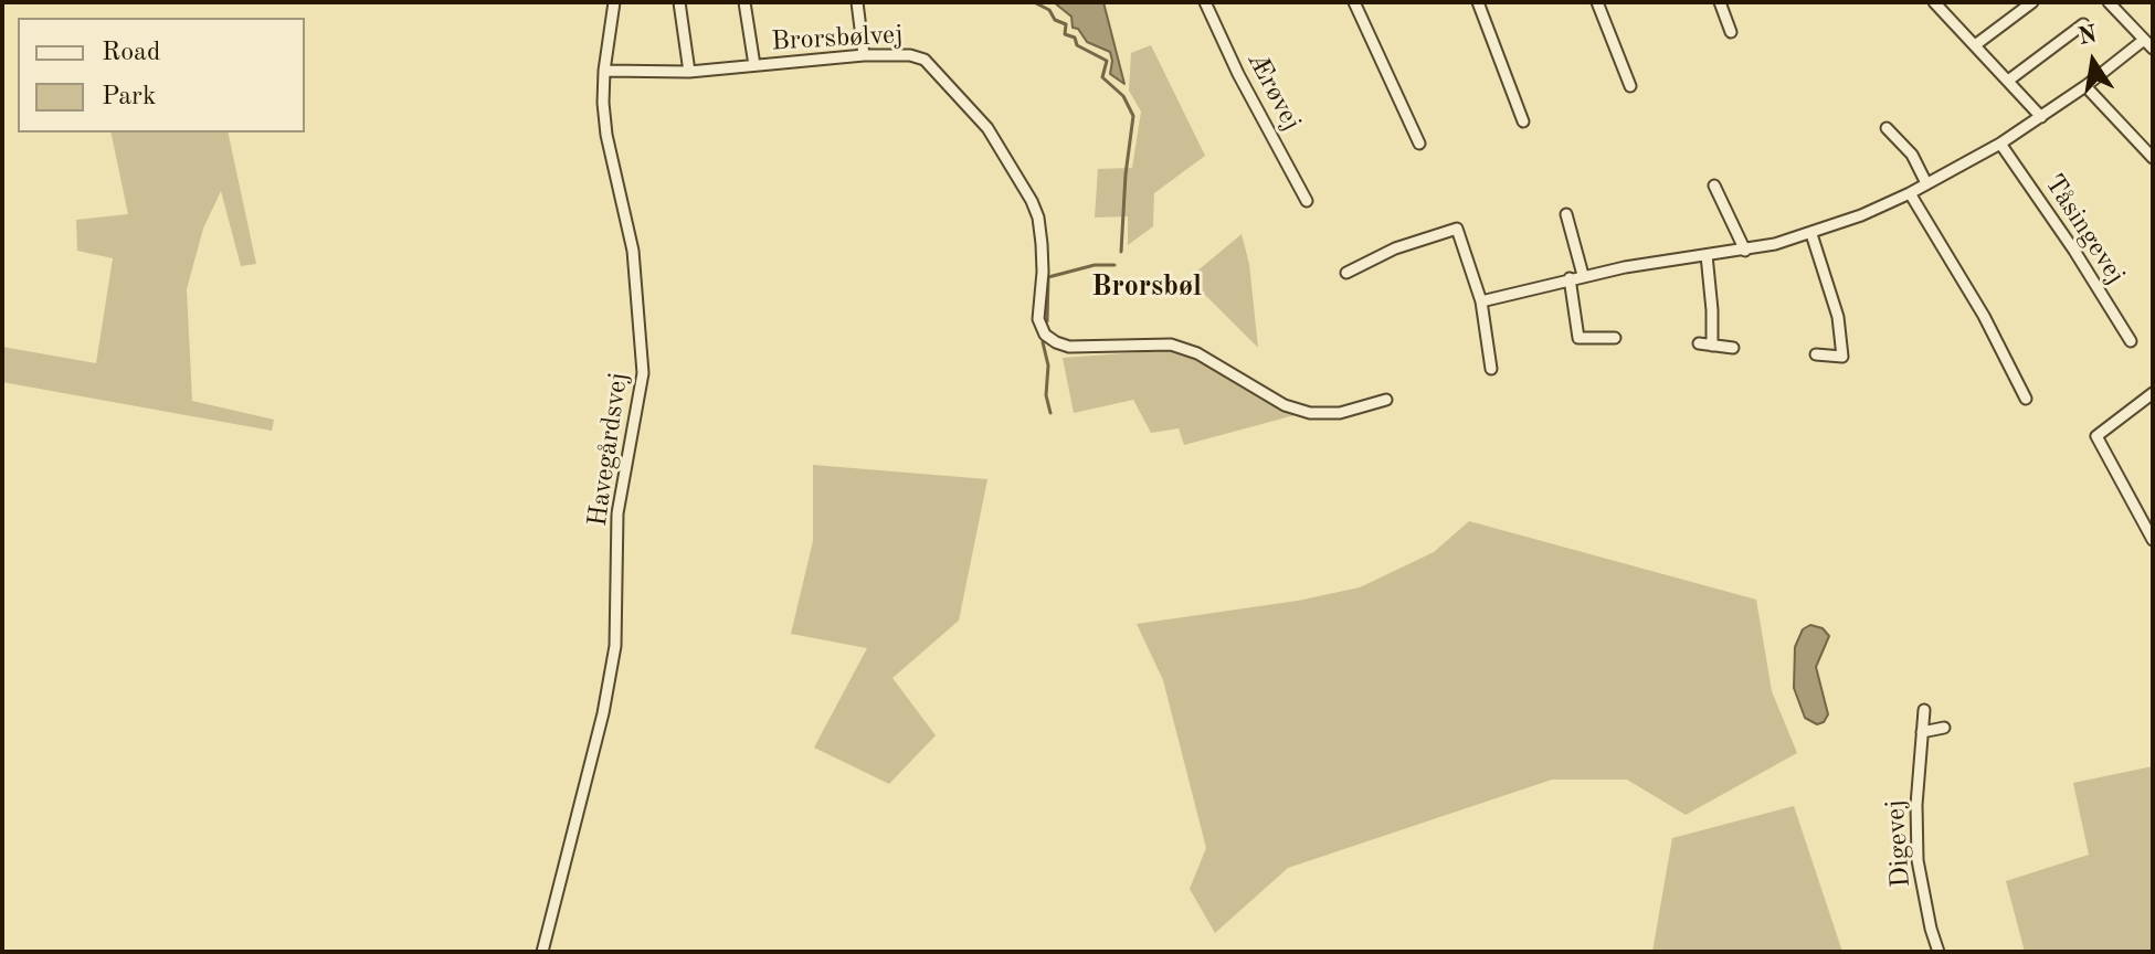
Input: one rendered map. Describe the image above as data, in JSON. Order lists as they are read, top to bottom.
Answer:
{
  "streets": {
    "street": [
      "Brorsbølvej",
      "Ærøvej",
      "Tåsingevej",
      "Havegårdsvej",
      "Digevej"
    ]
  },
  "crossings": [
    ["Brorsbølvej", "Havegårdsvej"]
  ],
  "districts": ["Brorsbøl"],
  "legend": ["Road", "Park"],
  "north": "top"
}
